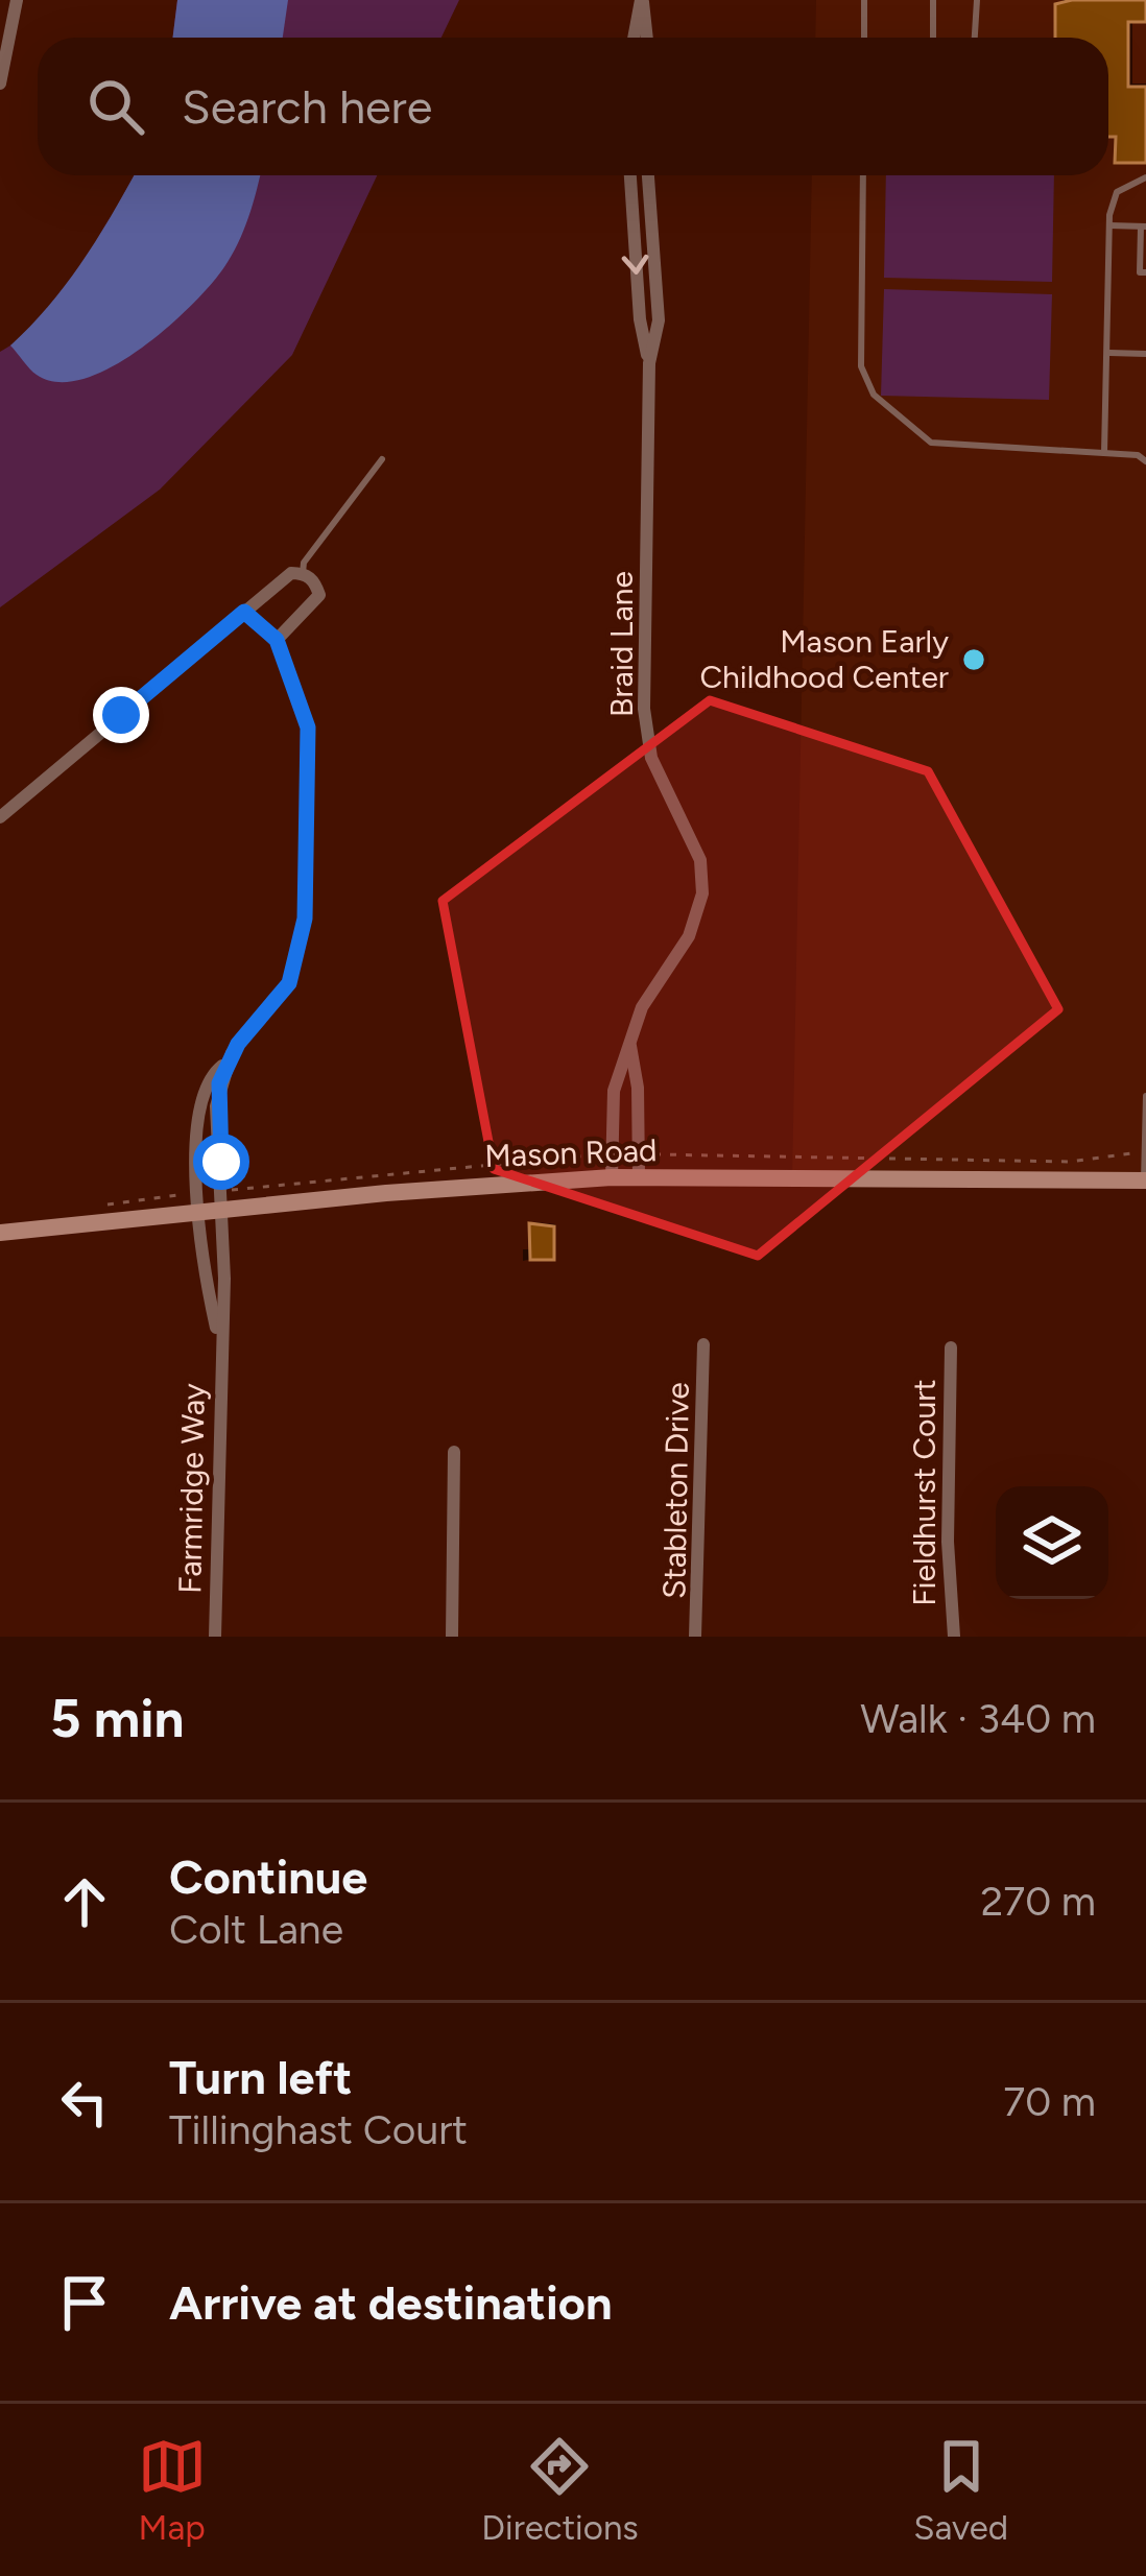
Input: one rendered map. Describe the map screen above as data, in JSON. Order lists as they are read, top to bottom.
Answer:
{
  "streets": {
    "main road": ["Mason Road"],
    "street": [
      "Braid Lane",
      "Farmridge Way",
      "Stableton Drive",
      "Fieldhurst Court"
    ]
  },
  "crossings": [
    ["Braid Lane", "Mason Road"],
    ["Mason Road", "Farmridge Way"]
  ],
  "places": ["Mason Early Childhood Center"],
  "page": {
    "search": "Search here",
    "heading": ["5 min", "Walk · 340 m"],
    "list": [
      ["Continue", "Colt Lane", "270 m"],
      ["Turn left", "Tillinghast Court", "70 m"],
      "Arrive at destination"
    ],
    "nav": ["Map", "Directions", "Saved"]
  }
}
